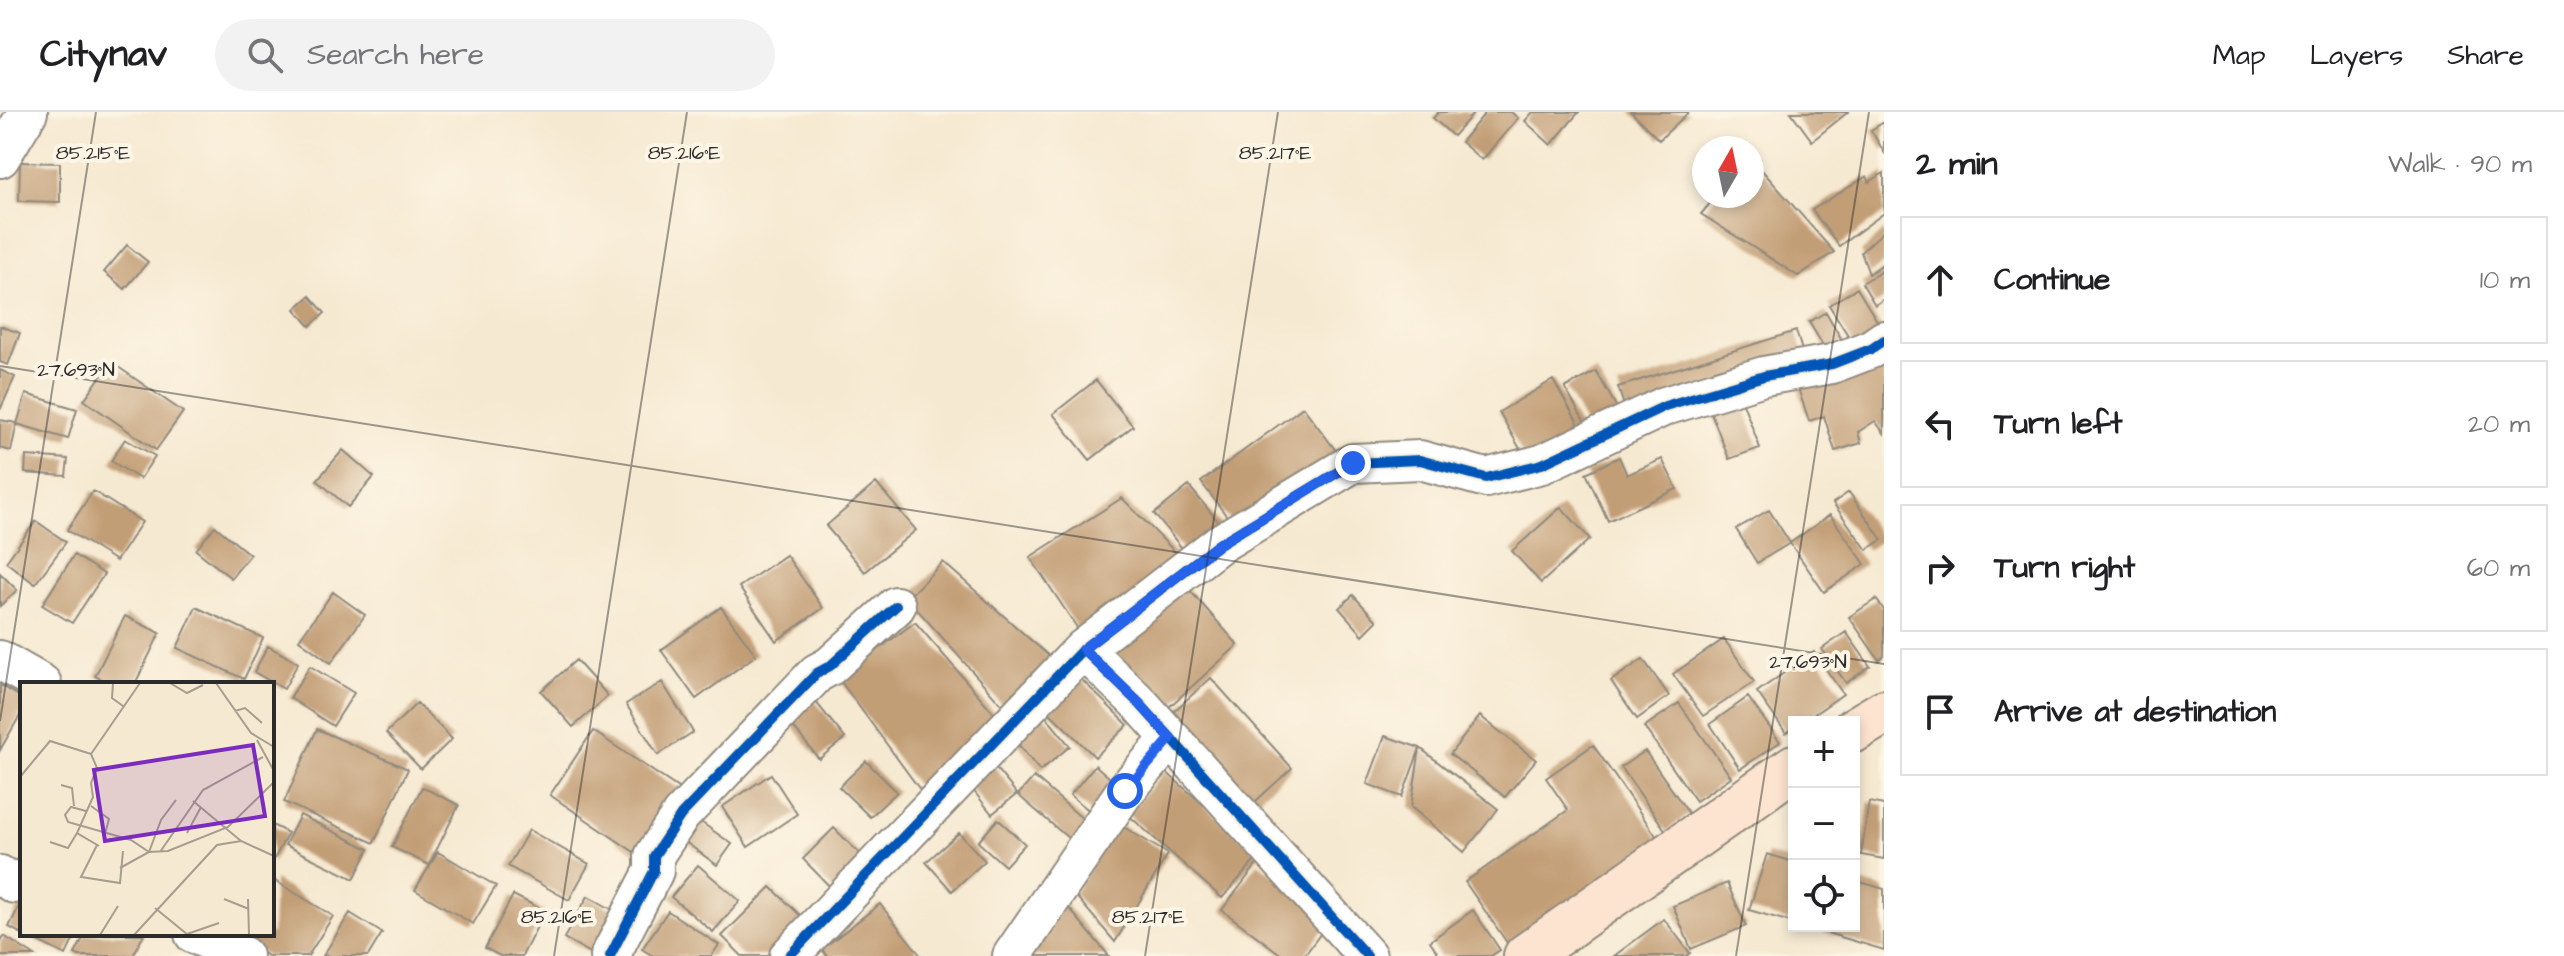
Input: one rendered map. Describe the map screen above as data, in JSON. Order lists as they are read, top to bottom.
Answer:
{
  "north": "top",
  "page": {
    "header": "Citynav",
    "search": "Search here",
    "nav": ["Map", "Layers", "Share"],
    "heading": ["2 min", "Walk · 90 m"],
    "list": [
      ["Continue", "10 m"],
      ["Turn left", "20 m"],
      ["Turn right", "60 m"],
      "Arrive at destination"
    ],
    "map_buttons": ["+", "−"]
  },
  "coordinates": [
    "85.215°E",
    "85.216°E",
    "85.217°E",
    "27.693°N"
  ]
}
